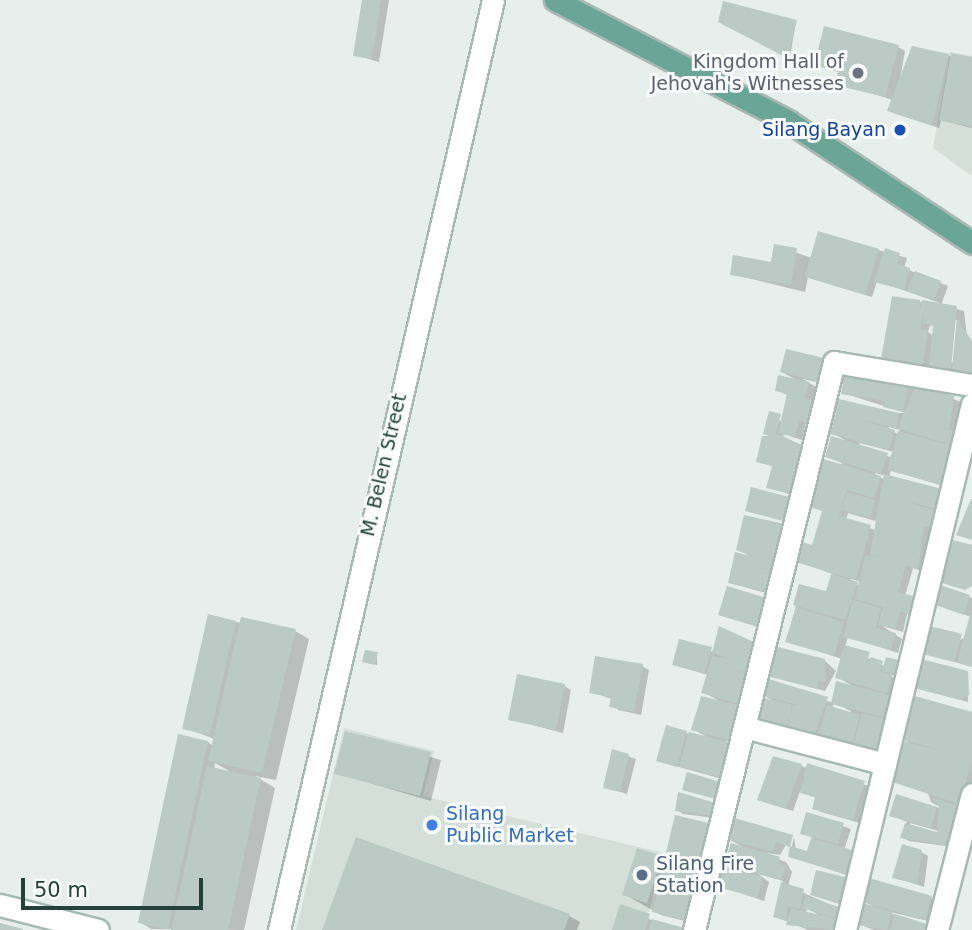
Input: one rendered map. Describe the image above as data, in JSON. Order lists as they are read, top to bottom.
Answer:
{
  "streets": {
    "street": ["M. Belen Street"]
  },
  "places": [
    "Kingdom Hall of Jehovah's Witnesses",
    "Silang Bayan",
    "Silang Public Market",
    "Silang Fire Station"
  ],
  "scale_bar": "50 m"
}
